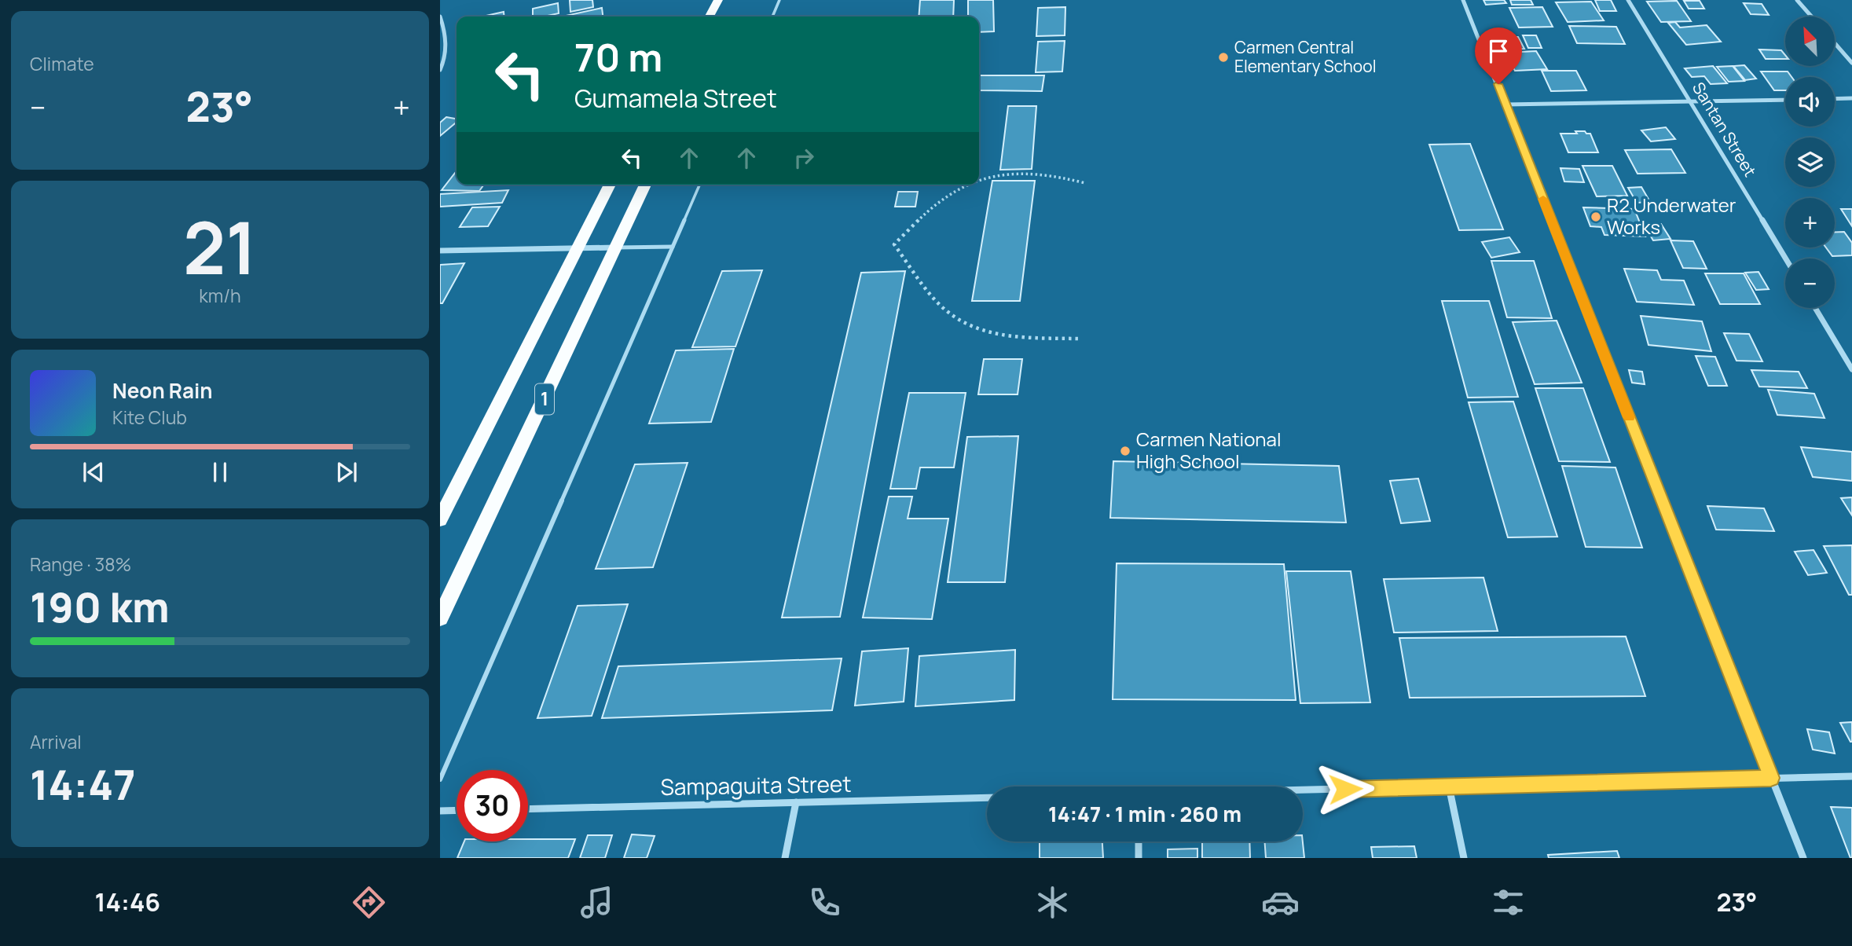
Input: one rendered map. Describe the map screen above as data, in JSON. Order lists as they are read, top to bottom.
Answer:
{
  "streets": {
    "highway": ["1"],
    "street": ["Santan Street", "Sampaguita Street"]
  },
  "places": ["Carmen Central Elementary School", "R2 Underwater Works", "Carmen National High School"],
  "north": "top left",
  "page": {
    "tile": [
      "Climate",
      ["21", "km/h"],
      ["Range · 38%", "190 km"],
      ["Arrival", "14:47"]
    ],
    "map_buttons": ["+", "−"],
    "turn": ["70 m", "Gumamela Street"],
    "heat": ["−", "23°", "+"],
    "song": ["Neon Rain", "Kite Club"],
    "limit": "30",
    "trip": "14:47 · 1 min · 260 m",
    "tabs": ["14:46", "23°"]
  }
}
